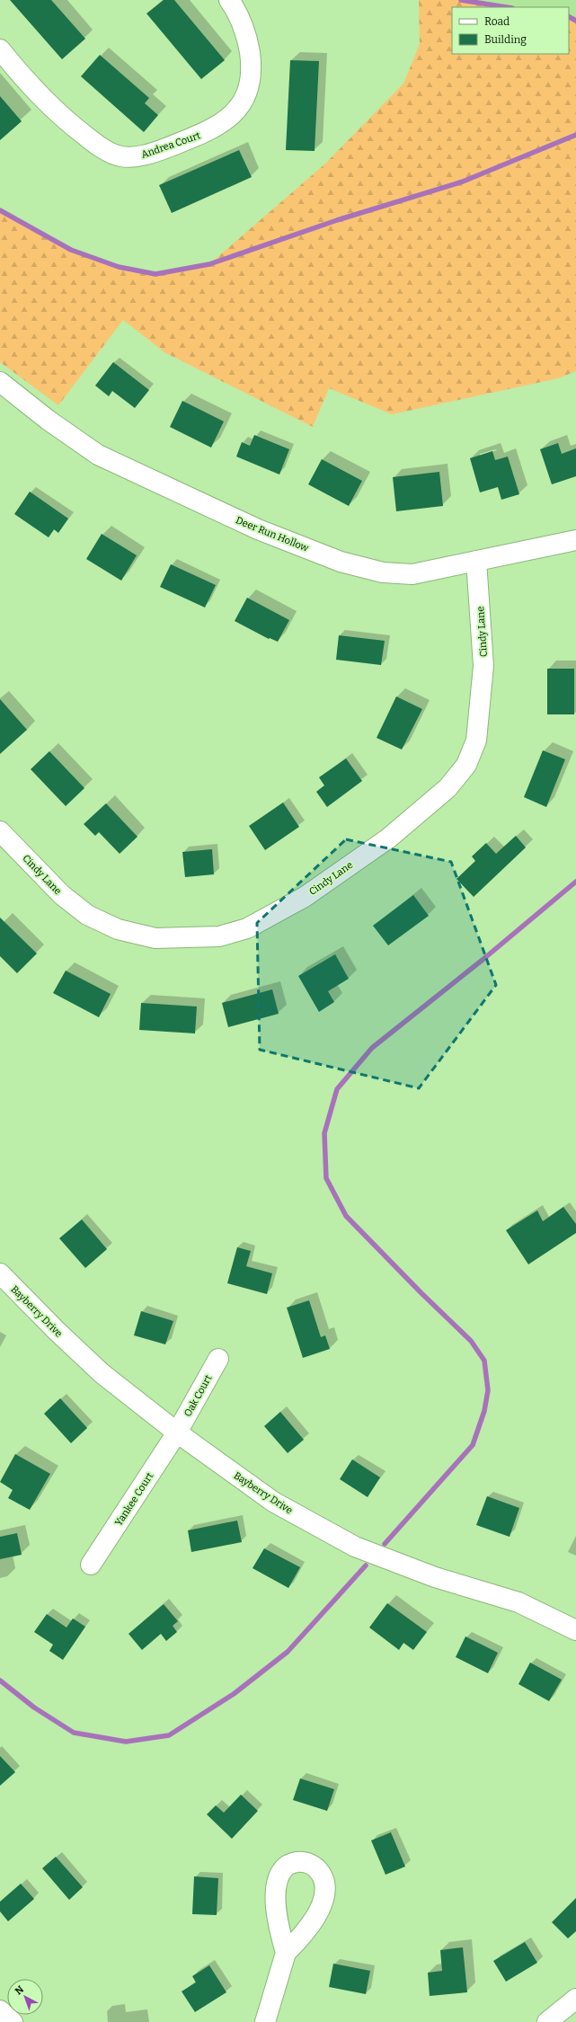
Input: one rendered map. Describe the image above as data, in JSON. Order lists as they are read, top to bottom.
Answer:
{
  "streets": {
    "street": [
      "Andrea Court",
      "Deer Run Hollow",
      "Cindy Lane",
      "Bayberry Drive",
      "Oak Court",
      "Yankee Court"
    ]
  },
  "crossings": [
    ["Deer Run Hollow", "Cindy Lane"],
    ["Bayberry Drive", "Oak Court"],
    ["Bayberry Drive", "Yankee Court"],
    ["Oak Court", "Yankee Court"]
  ],
  "legend": ["Road", "Building"],
  "north": "top left"
}
